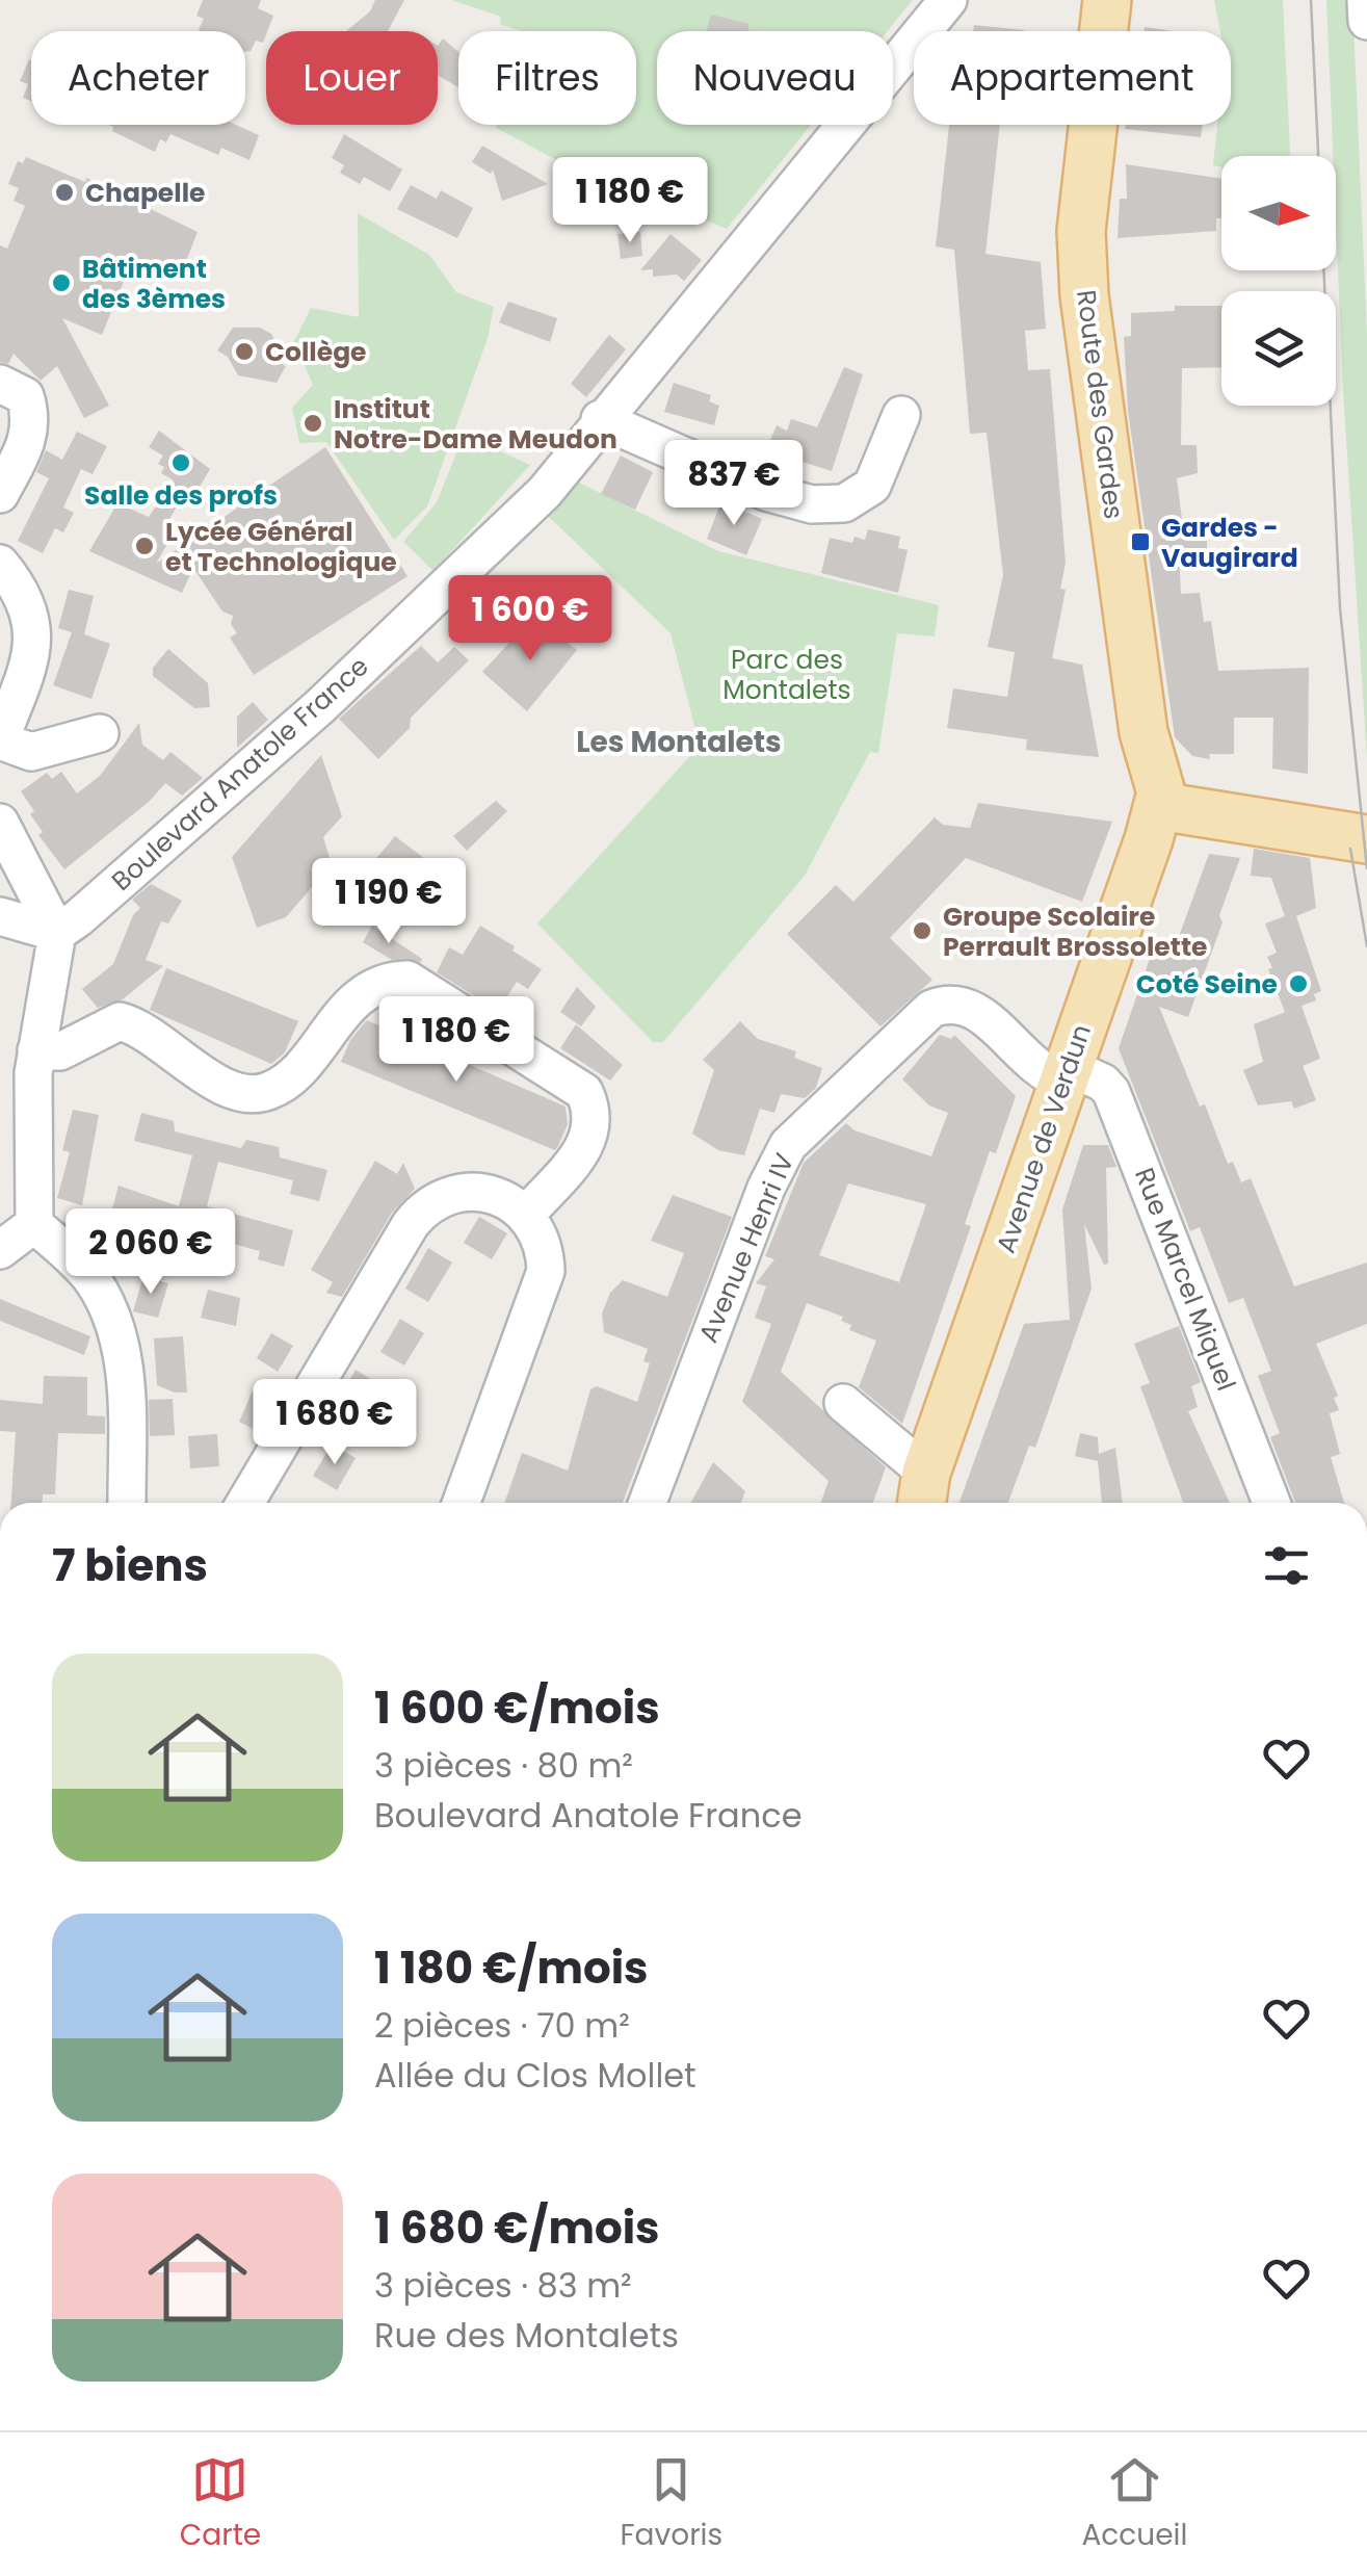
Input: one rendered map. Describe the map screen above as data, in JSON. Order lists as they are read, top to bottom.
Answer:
{
  "streets": {
    "main road": ["Route des Gardes", "Avenue de Verdun"],
    "street": ["Boulevard Anatole France", "Avenue Henri IV", "Rue Marcel Miquel"]
  },
  "crossings": [
    ["Route des Gardes", "Avenue de Verdun"],
    ["Avenue de Verdun", "Avenue Henri IV"],
    ["Avenue de Verdun", "Rue Marcel Miquel"],
    ["Avenue Henri IV", "Rue Marcel Miquel"]
  ],
  "districts": ["Les Montalets"],
  "parks": ["Parc des Montalets"],
  "places": {
    "other": [
      "Chapelle",
      "Bâtiment des 3èmes",
      "Collège",
      "Institut Notre-Dame Meudon",
      "Salle des profs",
      "Lycée Général et Technologique",
      "Groupe Scolaire Perrault Brossolette",
      "Coté Seine"
    ],
    "transit": ["Gardes - Vaugirard"]
  },
  "north": "right",
  "page": {
    "chip": [
      "Acheter",
      "Louer",
      "Filtres",
      "Nouveau",
      "Appartement"
    ],
    "price": [
      "1 180 €",
      "837 €",
      "1 600 €",
      "1 190 €",
      "1 180 €",
      "2 060 €",
      "1 680 €"
    ],
    "heading": "7 biens",
    "list": [
      {
        "name": "1 600 €/mois",
        "note": "3 pièces · 80 m² · Boulevard Anatole France"
      },
      {
        "name": "1 180 €/mois",
        "note": "2 pièces · 70 m² · Allée du Clos Mollet"
      },
      {
        "name": "1 680 €/mois",
        "note": "3 pièces · 83 m² · Rue des Montalets"
      }
    ],
    "tabs": ["Carte", "Favoris", "Accueil"]
  }
}
